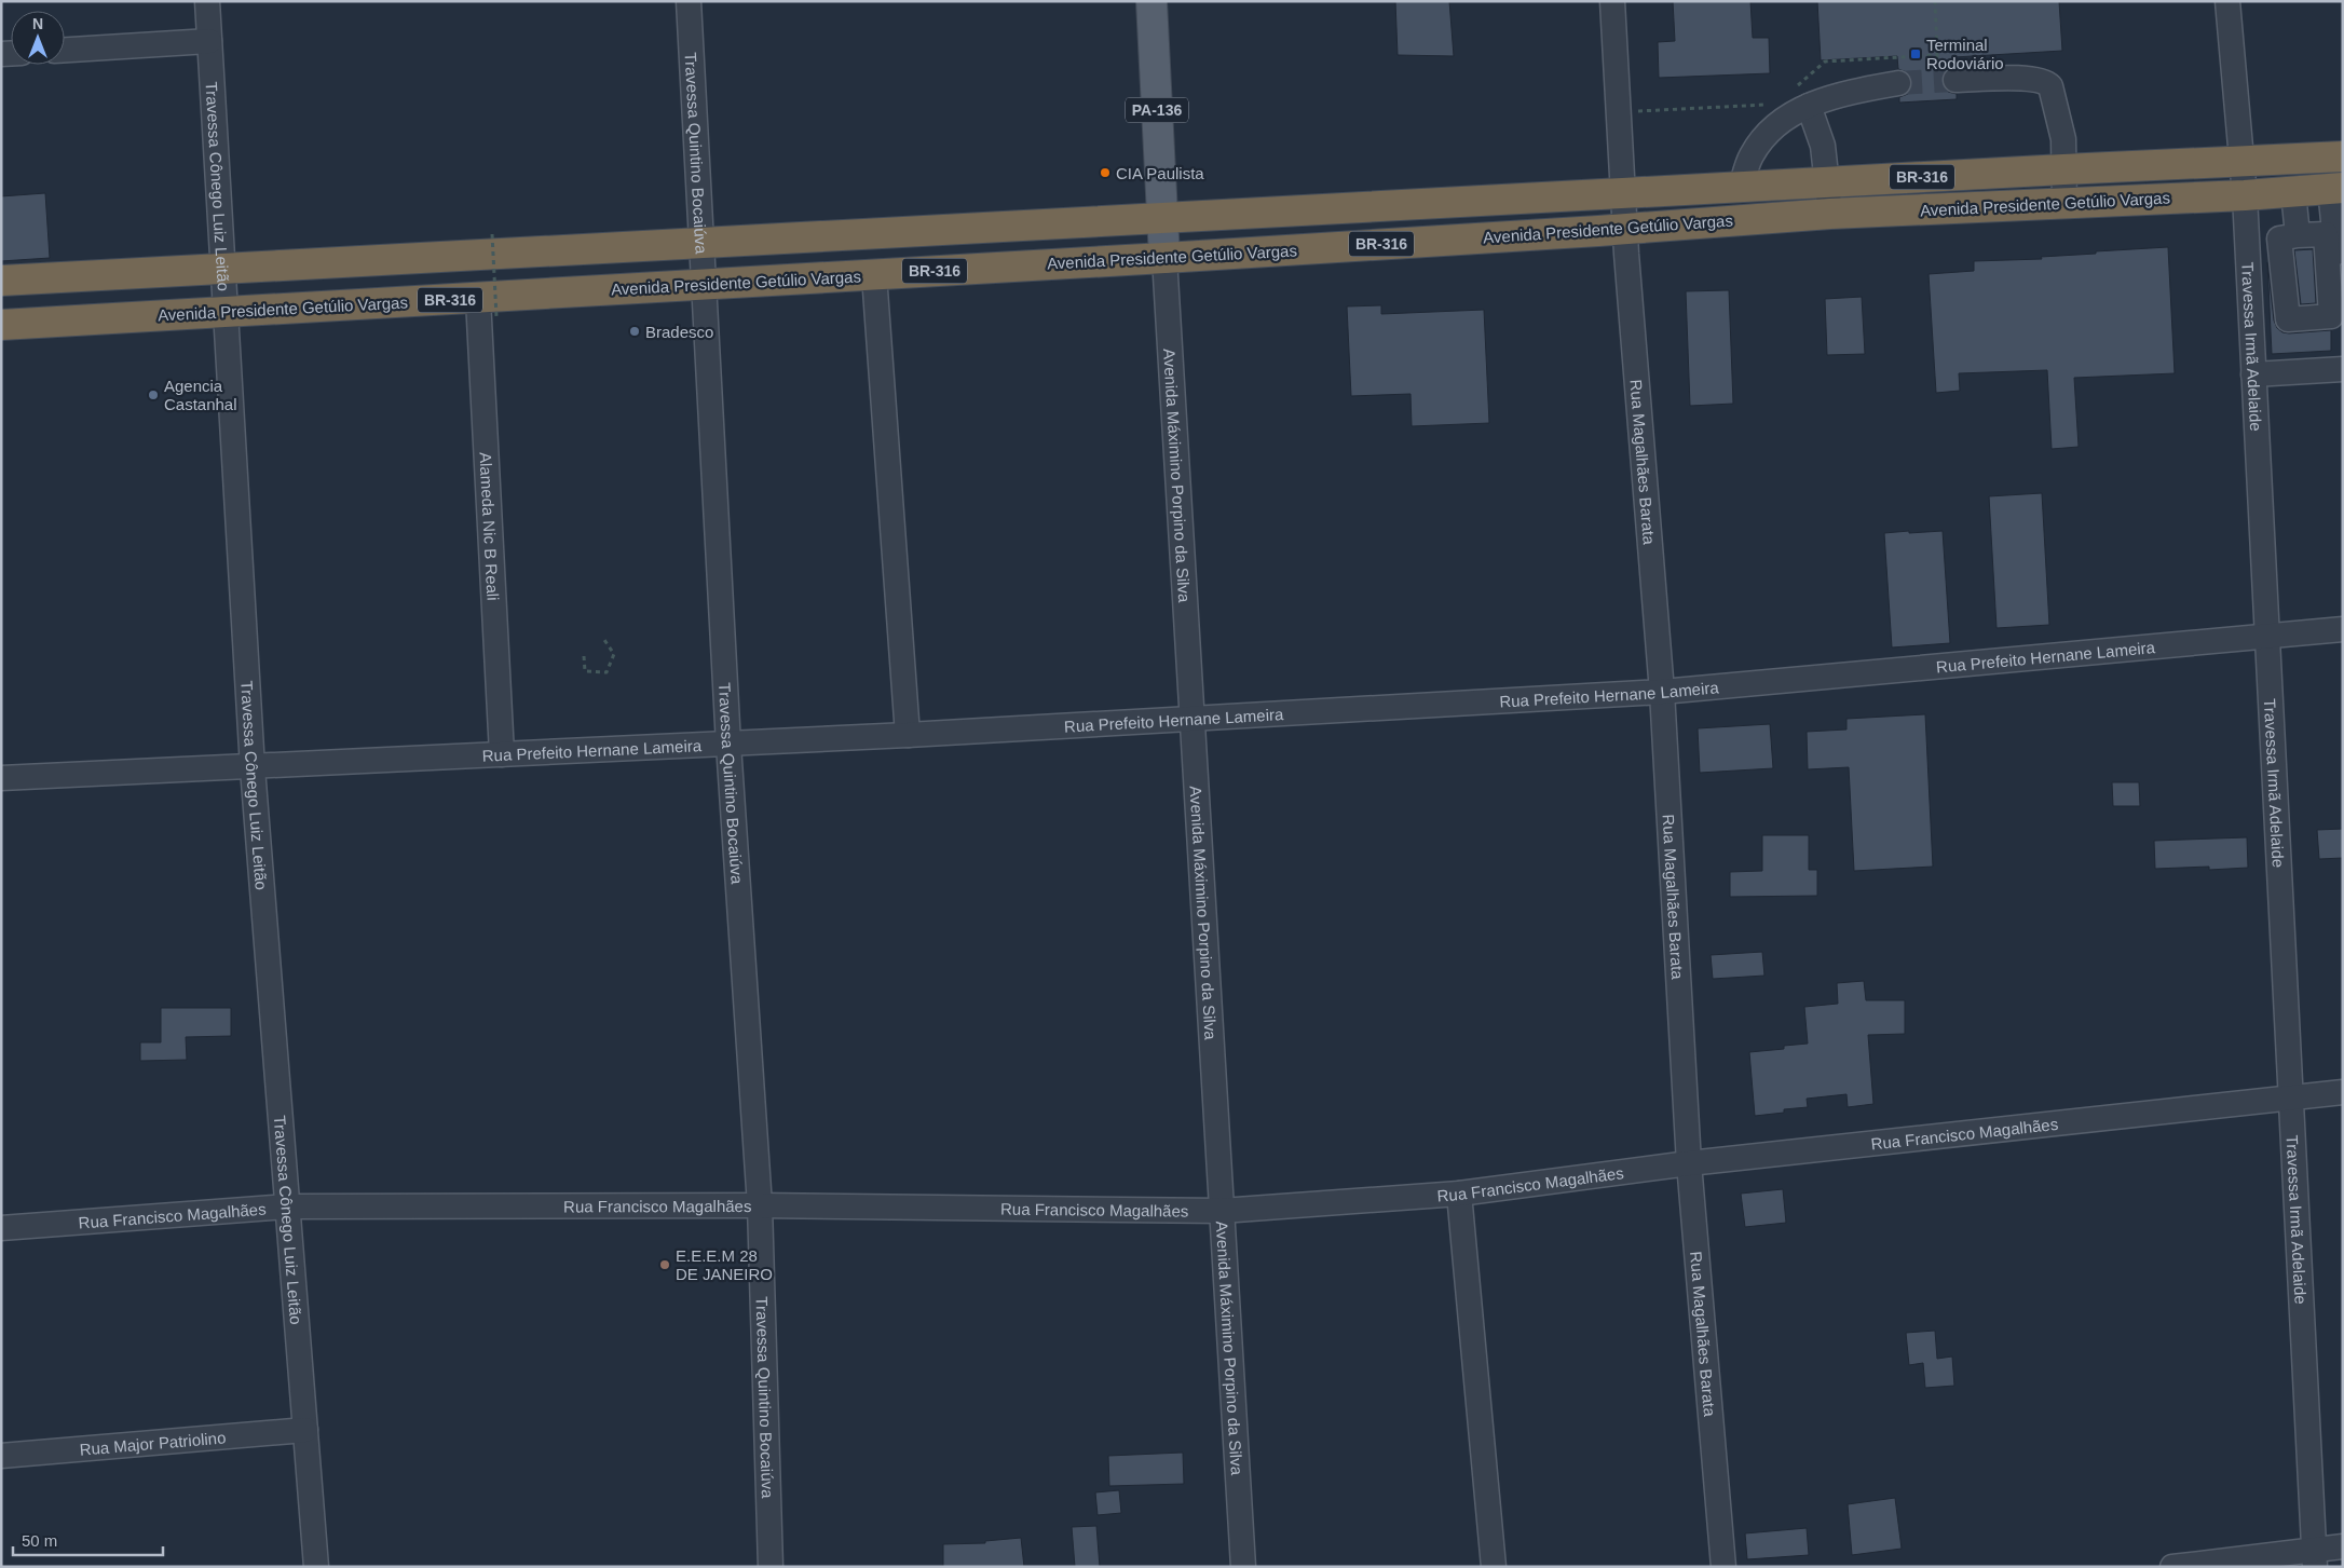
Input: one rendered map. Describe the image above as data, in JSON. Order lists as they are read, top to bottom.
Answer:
{
  "streets": {
    "highway": ["BR-316", "Avenida Presidente Getúlio Vargas"],
    "main road": ["PA-136"],
    "street": [
      "Travessa Quintino Bocaiúva",
      "Travessa Cônego Luiz Leitão",
      "Travessa Irmã Adelaide",
      "Rua Magalhães Barata",
      "Avenida Máximino Porpino da Silva",
      "Alameda Nic B Reali",
      "Rua Prefeito Hernane Lameira",
      "Rua Francisco Magalhães",
      "Rua Major Patriolino"
    ]
  },
  "crossings": [
    ["PA-136", "Avenida Presidente Getúlio Vargas"],
    ["PA-136", "Avenida Máximino Porpino da Silva"],
    ["Travessa Quintino Bocaiúva", "Avenida Presidente Getúlio Vargas"],
    ["Travessa Quintino Bocaiúva", "Rua Prefeito Hernane Lameira"],
    ["Travessa Quintino Bocaiúva", "Rua Francisco Magalhães"],
    ["Travessa Cônego Luiz Leitão", "Avenida Presidente Getúlio Vargas"],
    ["Travessa Cônego Luiz Leitão", "Rua Prefeito Hernane Lameira"],
    ["Travessa Cônego Luiz Leitão", "Rua Francisco Magalhães"],
    ["Travessa Cônego Luiz Leitão", "Rua Major Patriolino"],
    ["Avenida Presidente Getúlio Vargas", "Travessa Irmã Adelaide"],
    ["Avenida Presidente Getúlio Vargas", "Rua Magalhães Barata"],
    ["Avenida Presidente Getúlio Vargas", "Avenida Máximino Porpino da Silva"],
    ["Avenida Presidente Getúlio Vargas", "Alameda Nic B Reali"],
    ["Travessa Irmã Adelaide", "Rua Prefeito Hernane Lameira"],
    ["Travessa Irmã Adelaide", "Rua Francisco Magalhães"],
    ["Rua Magalhães Barata", "Rua Prefeito Hernane Lameira"],
    ["Rua Magalhães Barata", "Rua Francisco Magalhães"],
    ["Avenida Máximino Porpino da Silva", "Rua Prefeito Hernane Lameira"],
    ["Avenida Máximino Porpino da Silva", "Rua Francisco Magalhães"],
    ["Alameda Nic B Reali", "Rua Prefeito Hernane Lameira"]
  ],
  "places": {
    "transit": ["Terminal Rodoviário"],
    "other": [
      "CIA Paulista",
      "Bradesco",
      "Agencia Castanhal",
      "E.E.E.M 28 DE JANEIRO"
    ]
  },
  "scale_bar": "50 m",
  "north": "top"
}
